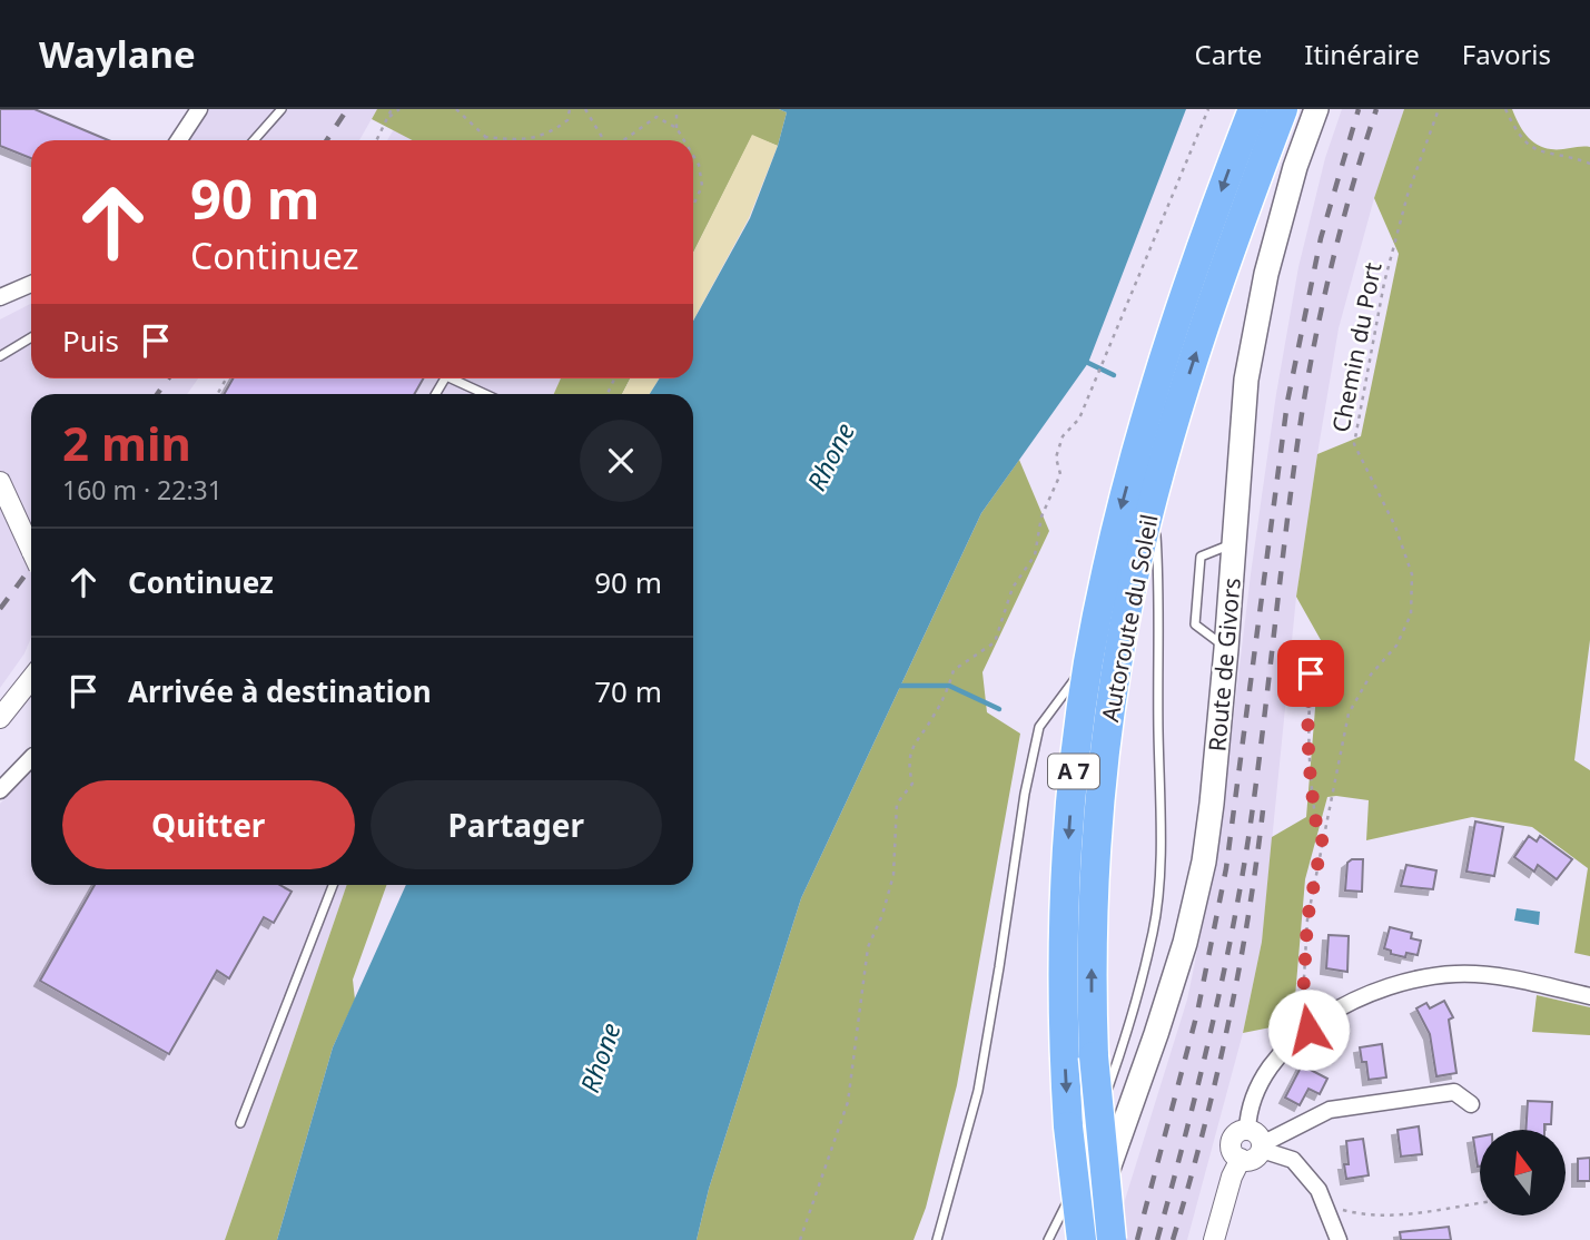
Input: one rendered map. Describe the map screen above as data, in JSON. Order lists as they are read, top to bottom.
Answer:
{
  "streets": {
    "highway": ["Autoroute du Soleil", "A 7"],
    "main road": ["Route de Givors"],
    "path": ["Chemin du Port"]
  },
  "crossings": [
    ["Autoroute du Soleil", "Route de Givors"]
  ],
  "water": ["Rhone"],
  "north": "top",
  "page": {
    "header": "Waylane",
    "nav": ["Carte", "Itinéraire", "Favoris"],
    "turn": ["90 m", "Continuez"],
    "then": "Puis",
    "heading": ["2 min", "160 m · 22:31"],
    "list": [
      {
        "name": "Continuez",
        "value": "90 m"
      },
      {
        "name": "Arrivée à destination",
        "value": "70 m"
      }
    ],
    "buttons": ["Quitter", "Partager"]
  }
}
